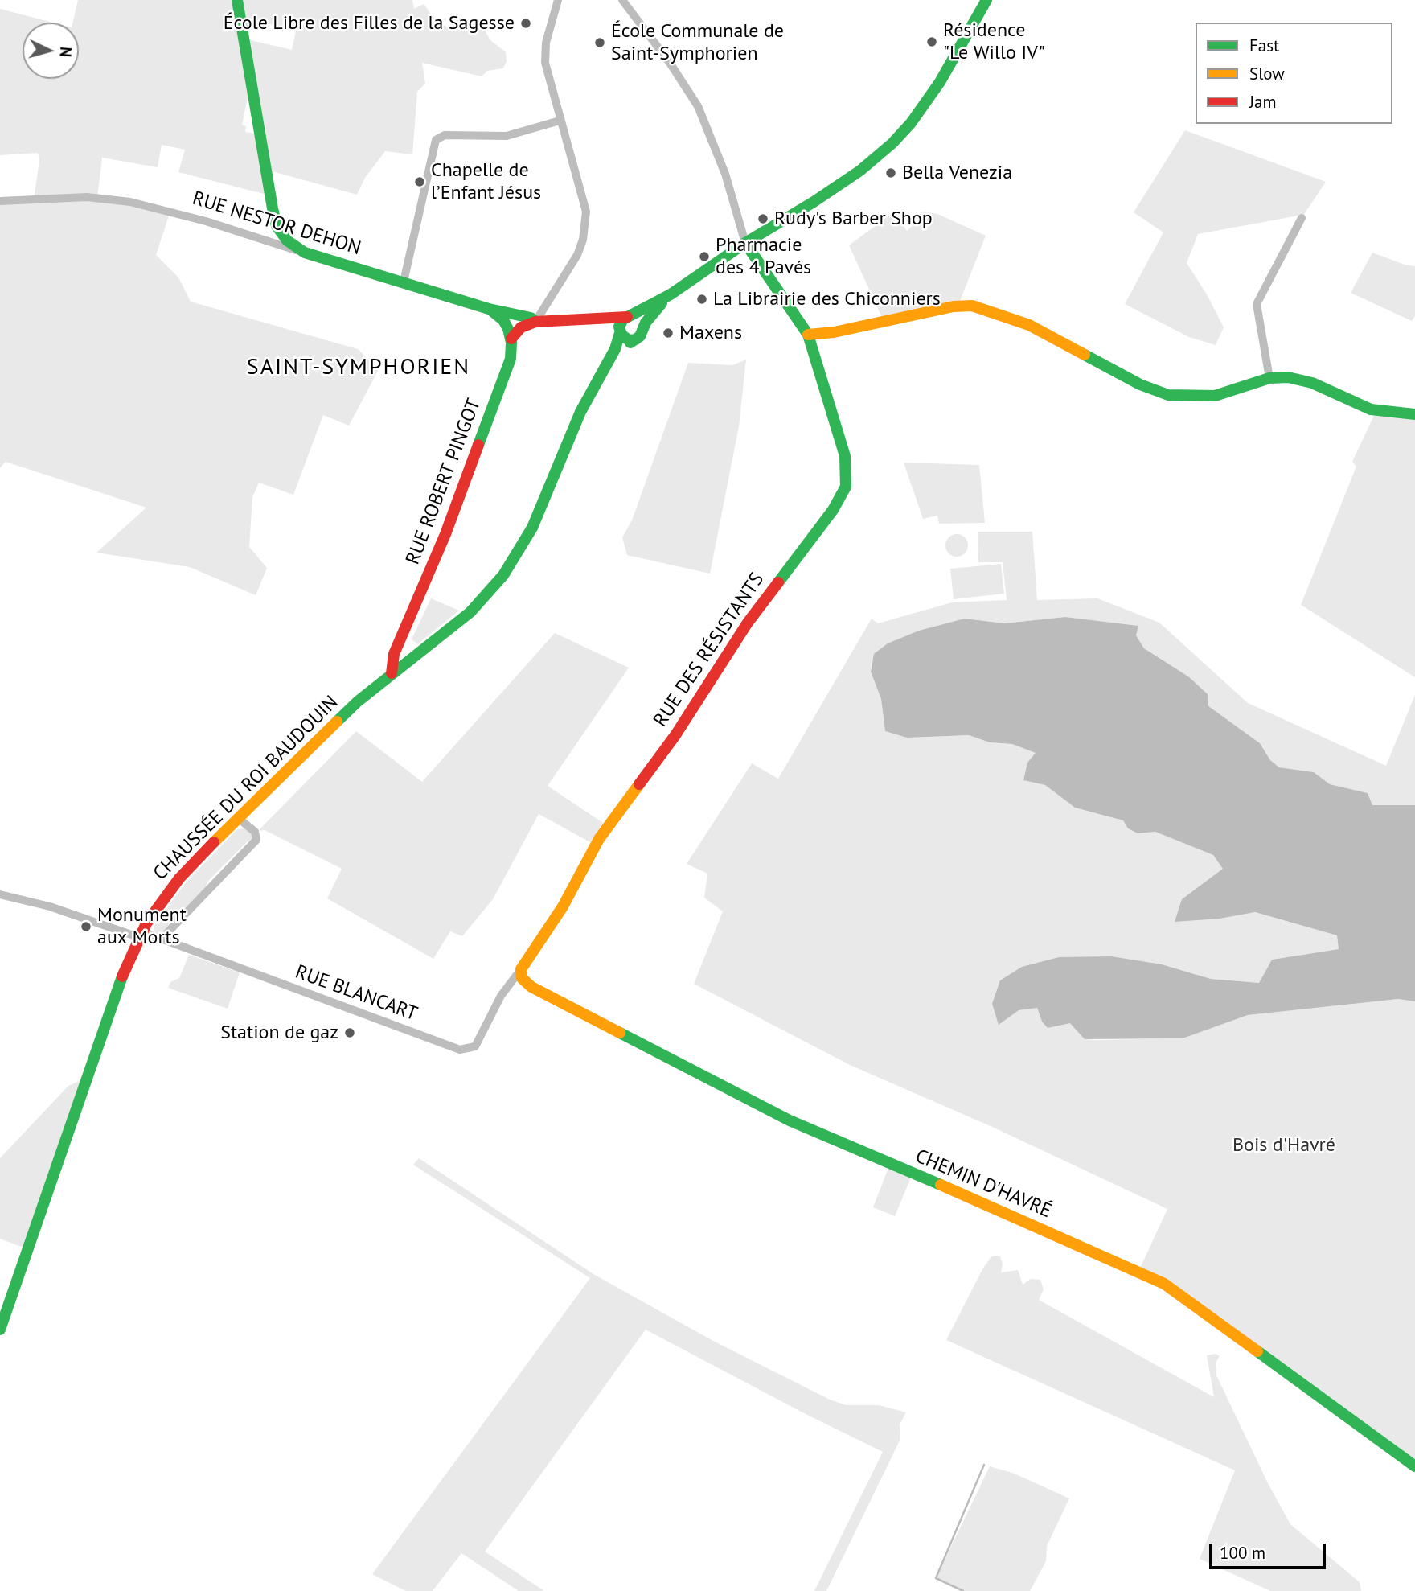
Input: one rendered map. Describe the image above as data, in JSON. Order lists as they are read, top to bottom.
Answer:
{
  "streets": {
    "street": [
      "RUE NESTOR DEHON",
      "RUE ROBERT PINGOT",
      "RUE DES RÉSISTANTS",
      "CHAUSSÉE DU ROI BAUDOUIN",
      "RUE BLANCART",
      "CHEMIN D'HAVRÉ"
    ]
  },
  "crossings": [
    ["RUE NESTOR DEHON", "CHAUSSÉE DU ROI BAUDOUIN"],
    ["RUE ROBERT PINGOT", "CHAUSSÉE DU ROI BAUDOUIN"],
    ["RUE DES RÉSISTANTS", "RUE BLANCART"],
    ["RUE DES RÉSISTANTS", "CHEMIN D'HAVRÉ"],
    ["CHAUSSÉE DU ROI BAUDOUIN", "RUE BLANCART"],
    ["RUE BLANCART", "CHEMIN D'HAVRÉ"]
  ],
  "districts": ["SAINT-SYMPHORIEN"],
  "parks": ["Bois d'Havré"],
  "places": [
    "École Libre des Filles de la Sagesse",
    "Résidence \"Le Willo IV\"",
    "École Communale de Saint-Symphorien",
    "Bella Venezia",
    "Chapelle de l’Enfant Jésus",
    "Rudy's Barber Shop",
    "Pharmacie des 4 Pavés",
    "La Librairie des Chiconniers",
    "Maxens",
    "Monument aux Morts",
    "Station de gaz"
  ],
  "legend": ["Fast", "Slow", "Jam"],
  "scale_bar": "100 m",
  "north": "right"
}
